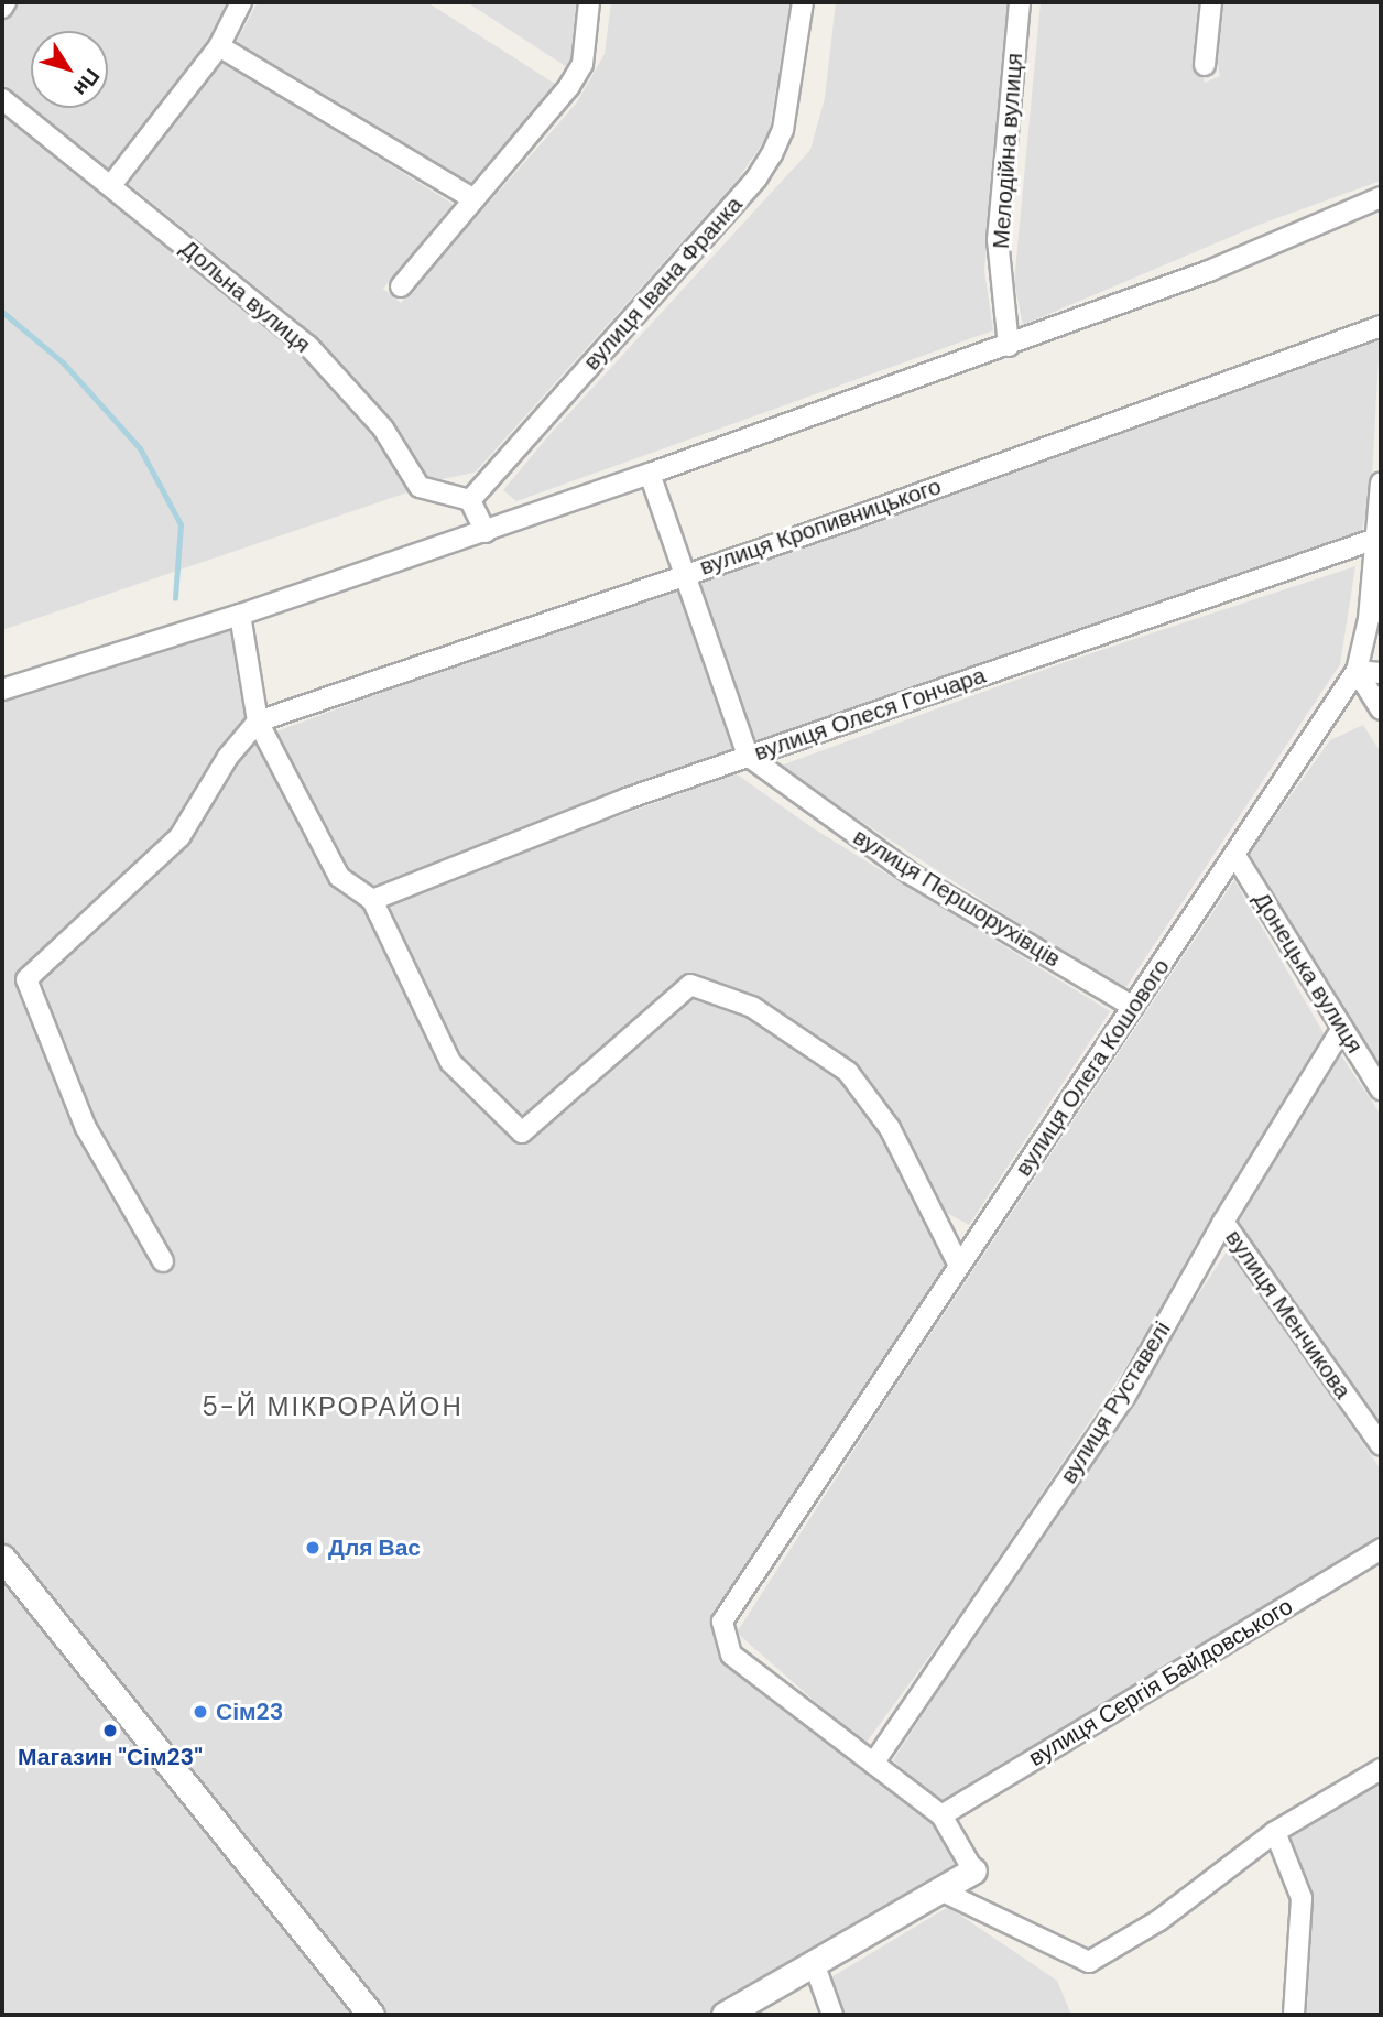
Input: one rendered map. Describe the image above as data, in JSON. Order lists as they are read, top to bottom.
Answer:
{
  "streets": {
    "street": [
      "Мелодійна вулиця",
      "вулиця Івана Франка",
      "Дольна вулиця",
      "вулиця Кропивницького",
      "вулиця Олеся Гончара",
      "вулиця Першорухівців",
      "Донецька вулиця",
      "вулиця Олега Кошового",
      "вулиця Менчикова",
      "вулиця Руставелі",
      "вулиця Сергія Байдовського"
    ]
  },
  "crossings": [
    ["вулиця Івана Франка", "Дольна вулиця"],
    ["вулиця Олеся Гончара", "вулиця Першорухівців"],
    ["вулиця Олеся Гончара", "вулиця Олега Кошового"],
    ["вулиця Першорухівців", "вулиця Олега Кошового"],
    ["Донецька вулиця", "вулиця Олега Кошового"],
    ["Донецька вулиця", "вулиця Руставелі"],
    ["вулиця Олега Кошового", "вулиця Руставелі"],
    ["вулиця Менчикова", "вулиця Руставелі"]
  ],
  "districts": ["5-Й МІКРОРАЙОН"],
  "places": ["Для Вас", "Сім23", "Магазин \"Сім23\""],
  "north": "bottom right"
}
